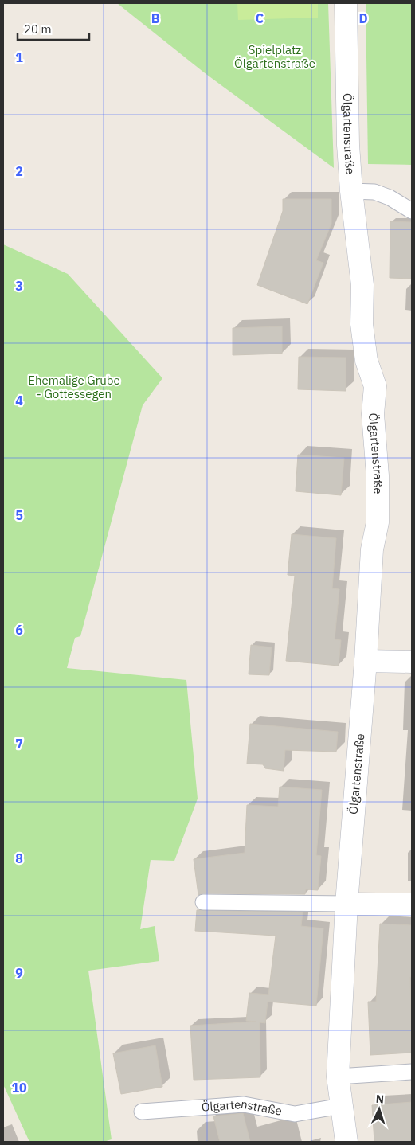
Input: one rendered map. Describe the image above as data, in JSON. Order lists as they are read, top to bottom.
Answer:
{
  "streets": {
    "street": ["Ölgartenstraße"]
  },
  "parks": ["Spielplatz Ölgartenstraße", "Ehemalige Grube - Gottessegen"],
  "scale_bar": "20 m",
  "north": "top",
  "grid": {
    "columns": ["B", "C", "D"],
    "rows": [
      "1",
      "2",
      "3",
      "4",
      "5",
      "6",
      "7",
      "8",
      "9",
      "10"
    ]
  }
}
